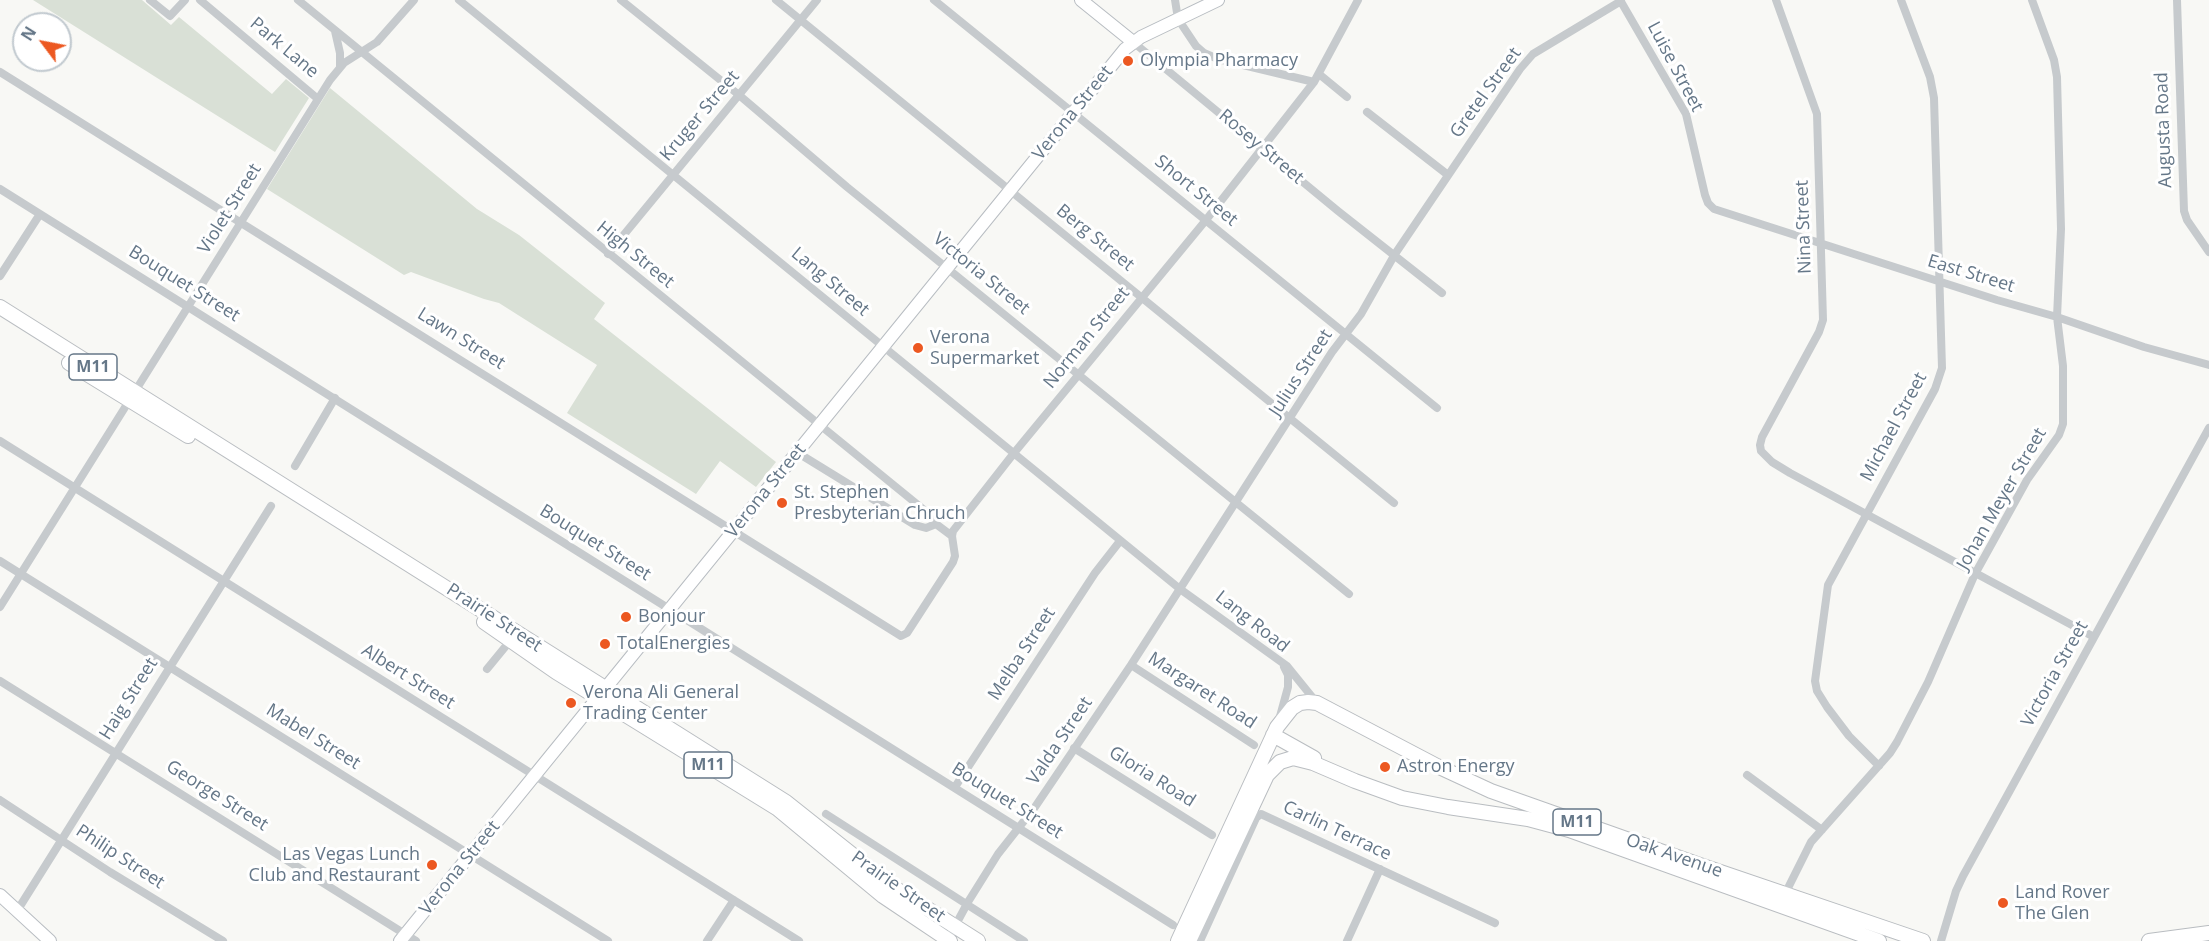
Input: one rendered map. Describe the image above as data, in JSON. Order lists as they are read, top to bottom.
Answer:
{
  "streets": {
    "main road": [
      "Verona Street",
      "Rosey Street",
      "M11",
      "Prairie Street",
      "Oak Avenue"
    ],
    "street": [
      "Park Lane",
      "Luise Street",
      "Gretel Street",
      "Kruger Street",
      "Augusta Road",
      "Short Street",
      "Violet Street",
      "Nina Street",
      "Berg Street",
      "High Street",
      "Victoria Street",
      "East Street",
      "Lang Street",
      "Bouquet Street",
      "Norman Street",
      "Lawn Street",
      "Julius Street",
      "Michael Street",
      "Johan Meyer Street",
      "Lang Road",
      "Melba Street",
      "Albert Street",
      "Margaret Road",
      "Haig Street",
      "Mabel Street",
      "Valda Street",
      "Gloria Road",
      "George Street",
      "Carlin Terrace",
      "Philip Street"
    ]
  },
  "crossings": [
    ["Park Lane", "Violet Street"],
    ["Luise Street", "Gretel Street"],
    ["Luise Street", "East Street"],
    ["Gretel Street", "Julius Street"],
    ["Verona Street", "Rosey Street"],
    ["Verona Street", "Short Street"],
    ["Verona Street", "Berg Street"],
    ["Verona Street", "High Street"],
    ["Verona Street", "Victoria Street"],
    ["Verona Street", "Lang Street"],
    ["Verona Street", "Bouquet Street"],
    ["Verona Street", "Lawn Street"],
    ["Verona Street", "Prairie Street"],
    ["Verona Street", "Albert Street"],
    ["Verona Street", "Mabel Street"],
    ["Verona Street", "George Street"],
    ["Kruger Street", "Berg Street"],
    ["Kruger Street", "High Street"],
    ["Kruger Street", "Victoria Street"],
    ["Kruger Street", "Lang Street"],
    ["Rosey Street", "Norman Street"],
    ["Rosey Street", "Julius Street"],
    ["Short Street", "Norman Street"],
    ["Short Street", "Julius Street"],
    ["Violet Street", "High Street"],
    ["Violet Street", "Bouquet Street"],
    ["Violet Street", "Lawn Street"],
    ["Violet Street", "Prairie Street"],
    ["Violet Street", "Albert Street"],
    ["Violet Street", "Mabel Street"],
    ["Nina Street", "East Street"],
    ["Nina Street", "Michael Street"],
    ["Berg Street", "Norman Street"],
    ["Berg Street", "Julius Street"],
    ["High Street", "Norman Street"],
    ["High Street", "Lawn Street"],
    ["Victoria Street", "Norman Street"],
    ["Victoria Street", "Julius Street"],
    ["East Street", "Michael Street"],
    ["East Street", "Johan Meyer Street"],
    ["Lang Street", "Norman Street"],
    ["Lang Street", "Julius Street"],
    ["Lang Street", "Lang Road"],
    ["Lang Street", "Melba Street"],
    ["Lang Street", "Valda Street"],
    ["Bouquet Street", "Melba Street"],
    ["Bouquet Street", "Valda Street"],
    ["Norman Street", "Lawn Street"],
    ["M11", "Lang Road"],
    ["M11", "Oak Avenue"],
    ["Julius Street", "Lang Road"],
    ["Julius Street", "Valda Street"],
    ["Michael Street", "Johan Meyer Street"],
    ["Johan Meyer Street", "Oak Avenue"],
    ["Prairie Street", "Valda Street"],
    ["Lang Road", "Valda Street"],
    ["Lang Road", "Oak Avenue"],
    ["Albert Street", "Haig Street"],
    ["Margaret Road", "Valda Street"],
    ["Haig Street", "Mabel Street"],
    ["Haig Street", "George Street"],
    ["Haig Street", "Philip Street"],
    ["Valda Street", "Gloria Road"]
  ],
  "places": [
    "Olympia Pharmacy",
    "Verona Supermarket",
    "St. Stephen Presbyterian Chruch",
    "Bonjour",
    "TotalEnergies",
    "Verona Ali General Trading Center",
    "Astron Energy",
    "Las Vegas Lunch Club and Restaurant",
    "Land Rover The Glen"
  ],
  "north": "top left"
}
